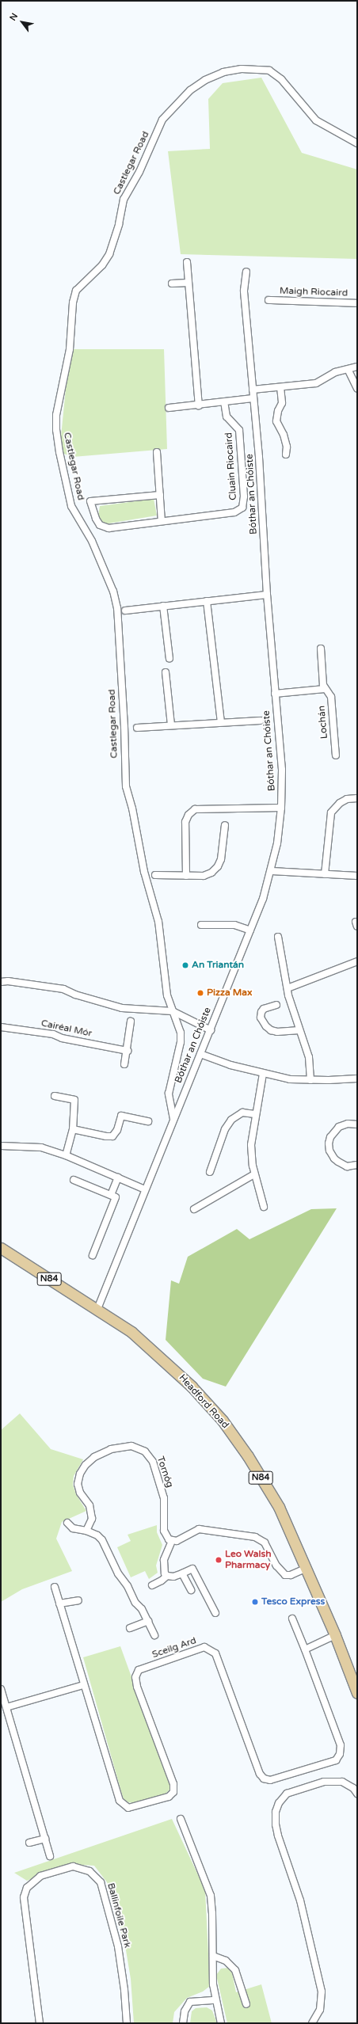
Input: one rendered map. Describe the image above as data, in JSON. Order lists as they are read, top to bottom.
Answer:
{
  "streets": {
    "main road": ["N84", "Headford Road"],
    "street": [
      "Castlegar Road",
      "Maigh Riocaird",
      "Cluain Riocaird",
      "Bóthar an Chóiste",
      "Lochán",
      "Cairéal Mór",
      "Tornóg",
      "Sceilg Ard",
      "Ballinfoile Park"
    ]
  },
  "crossings": [
    ["Castlegar Road", "Bóthar an Chóiste"],
    ["Bóthar an Chóiste", "Headford Road"]
  ],
  "places": [
    "An Triantán",
    "Pizza Max",
    "Leo Walsh Pharmacy",
    "Tesco Express"
  ],
  "north": "top left"
}
